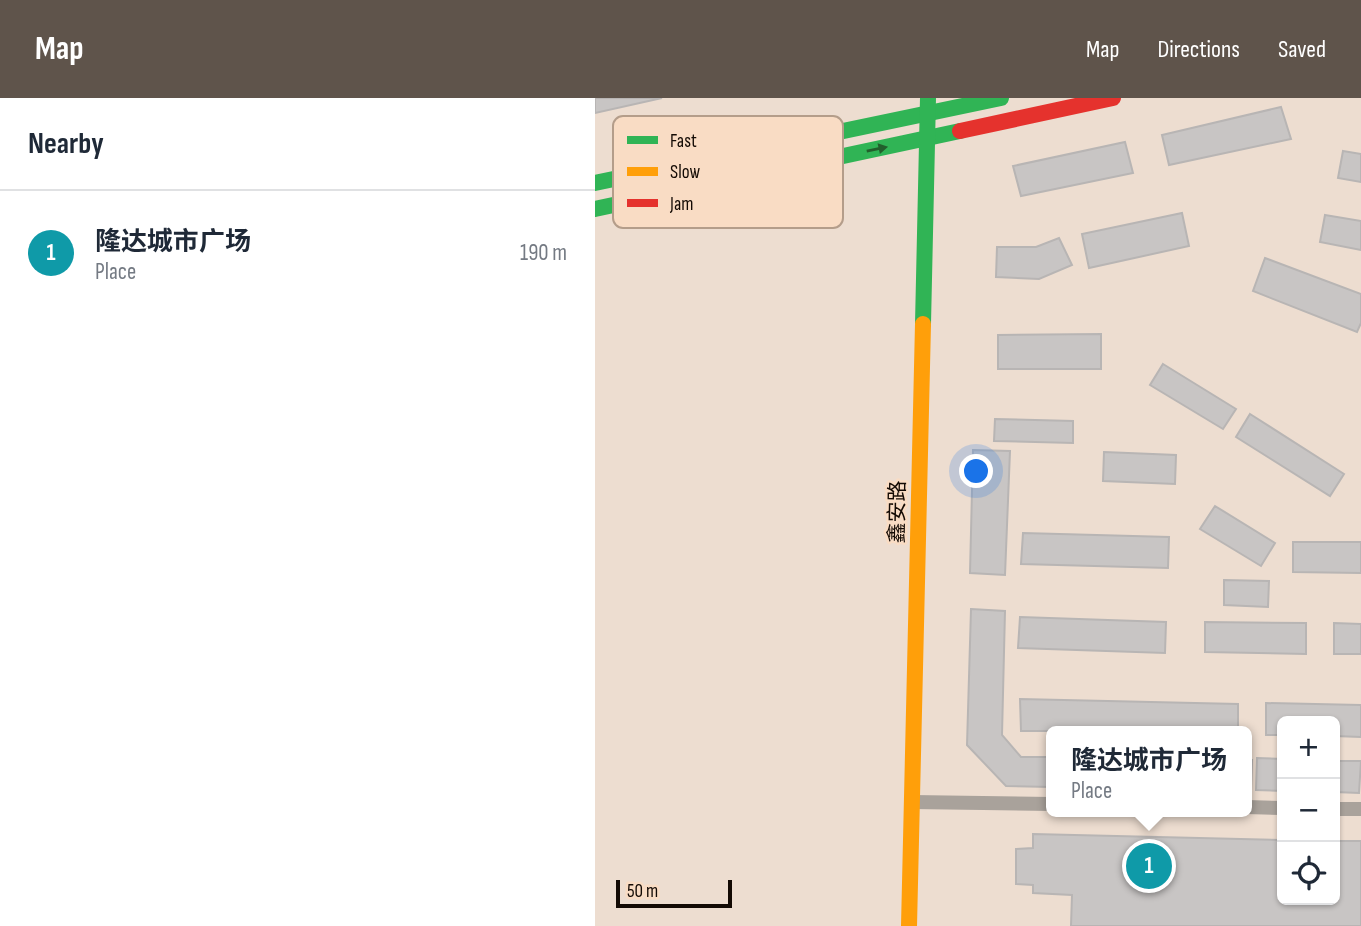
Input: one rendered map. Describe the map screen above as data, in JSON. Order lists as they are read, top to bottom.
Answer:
{
  "streets": {
    "street": ["鑫安路"]
  },
  "legend": ["Fast", "Slow", "Jam"],
  "scale_bar": "50 m",
  "page": {
    "header": "Map",
    "nav": ["Map", "Directions", "Saved"],
    "heading": "Nearby",
    "list": [
      {
        "mark": "1",
        "name": "隆达城市广场",
        "note": "Place",
        "value": "190 m"
      }
    ],
    "map_buttons": ["+", "−"],
    "popup": ["隆达城市广场", "Place"],
    "pins": "1",
    "scale": "50 m"
  }
}
